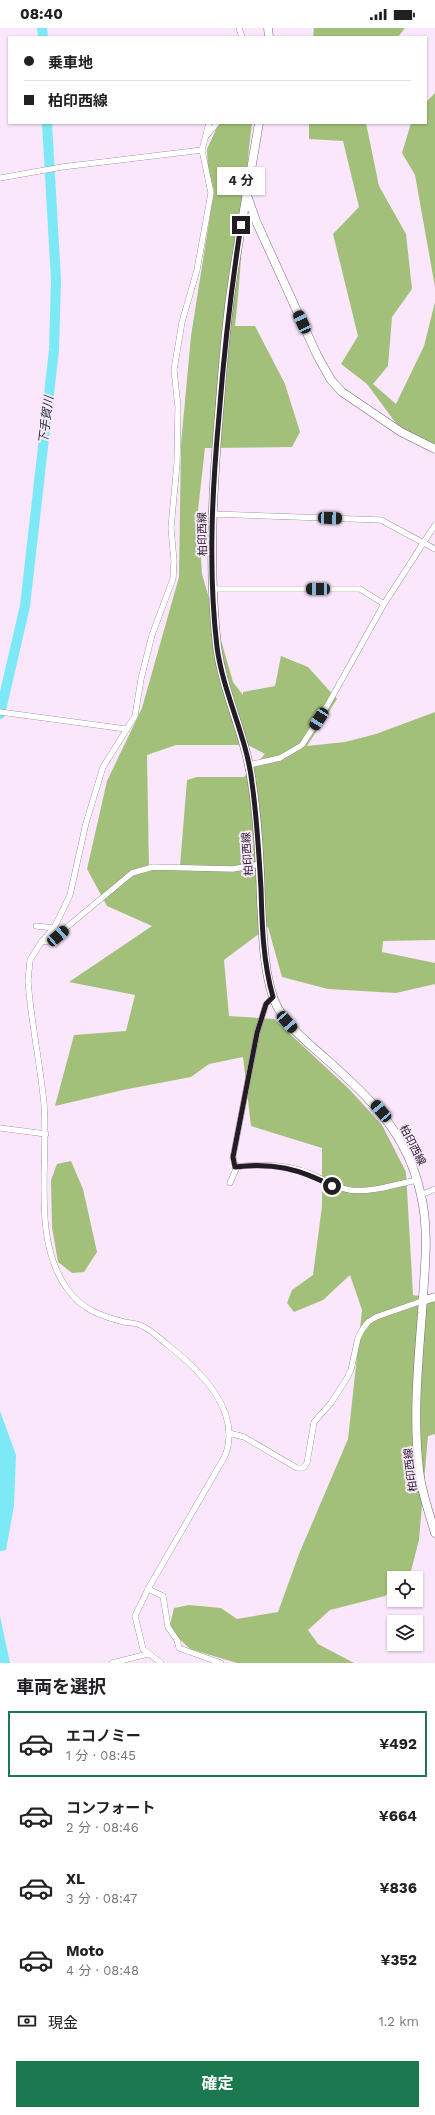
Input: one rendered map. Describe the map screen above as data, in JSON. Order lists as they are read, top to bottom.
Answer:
{
  "streets": {
    "main road": ["柏印西線"]
  },
  "water": ["下手賀川"],
  "page": {
    "status": "08:40",
    "banner": ["乗車地", "柏印西線"],
    "bubble": "4 分",
    "heading": "車両を選択",
    "list": [
      {
        "name": "エコノミー",
        "note": "1 分 · 08:45",
        "value": "¥492"
      },
      {
        "name": "コンフォート",
        "note": "2 分 · 08:46",
        "value": "¥664"
      },
      {
        "name": "XL",
        "note": "3 分 · 08:47",
        "value": "¥836"
      },
      {
        "name": "Moto",
        "note": "4 分 · 08:48",
        "value": "¥352"
      }
    ],
    "pay": ["現金", "1.2 km"],
    "buttons": "確定"
  }
}
